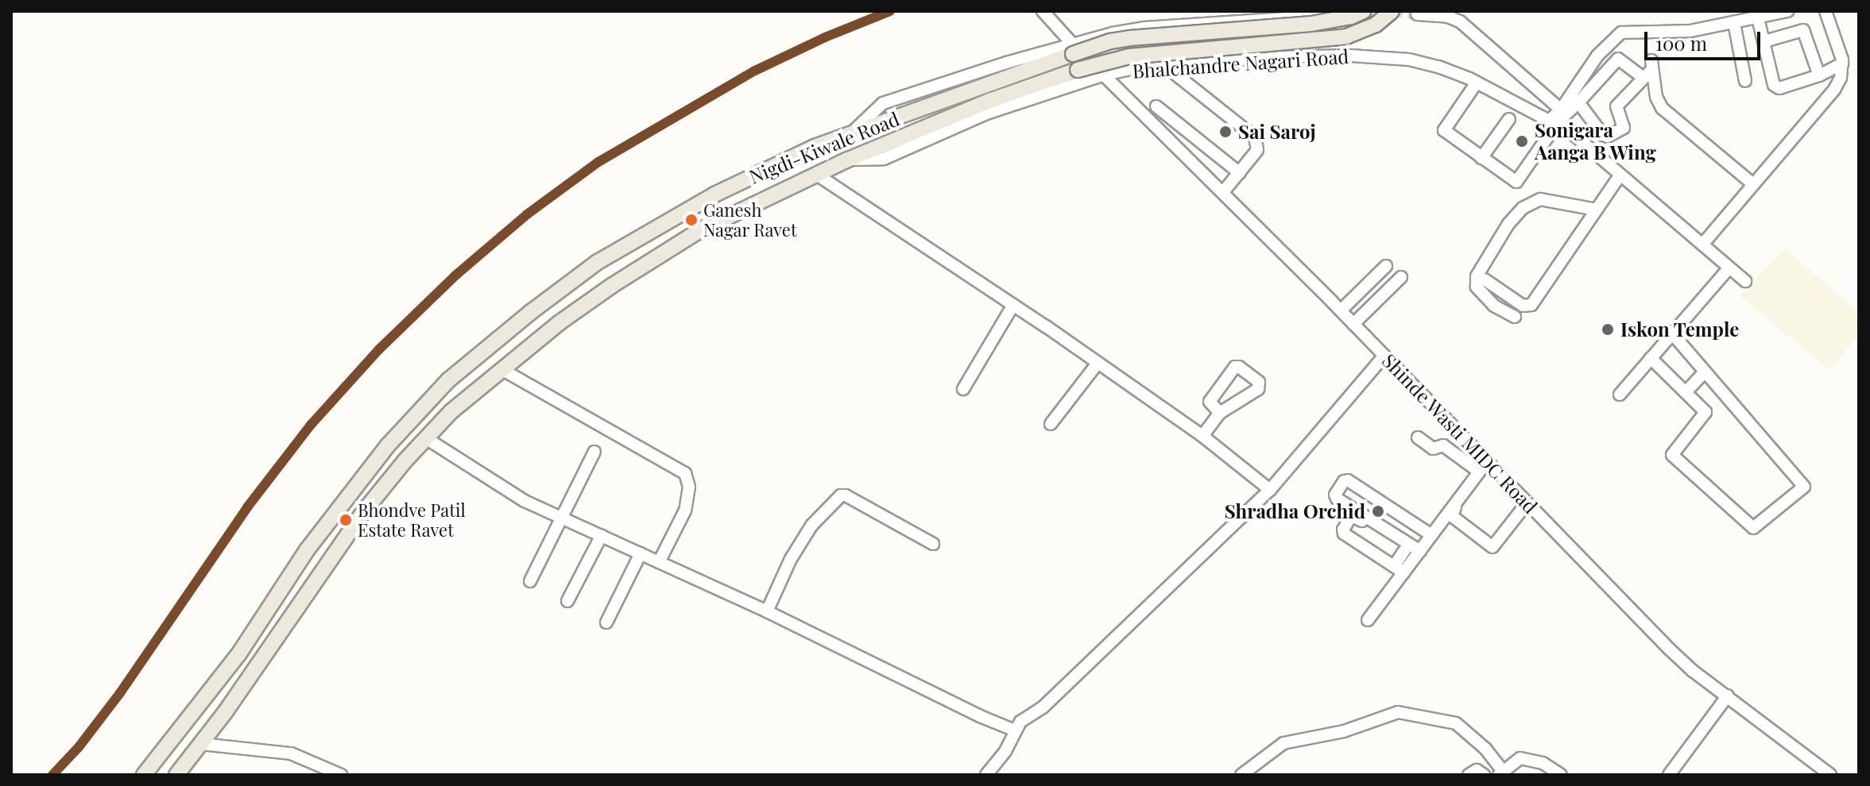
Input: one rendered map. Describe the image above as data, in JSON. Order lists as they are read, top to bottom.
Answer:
{
  "streets": {
    "main road": ["Nigdi-Kiwale Road"],
    "street": ["Bhalchandre Nagari Road", "Shinde Wasti MIDC Road"]
  },
  "crossings": [
    ["Bhalchandre Nagari Road", "Nigdi-Kiwale Road"],
    ["Bhalchandre Nagari Road", "Shinde Wasti MIDC Road"]
  ],
  "places": [
    "Sai Saroj",
    "Sonigara Aanga B Wing",
    "Ganesh Nagar Ravet",
    "Iskon Temple",
    "Shradha Orchid",
    "Bhondve Patil Estate Ravet"
  ],
  "scale_bar": "100 m"
}
